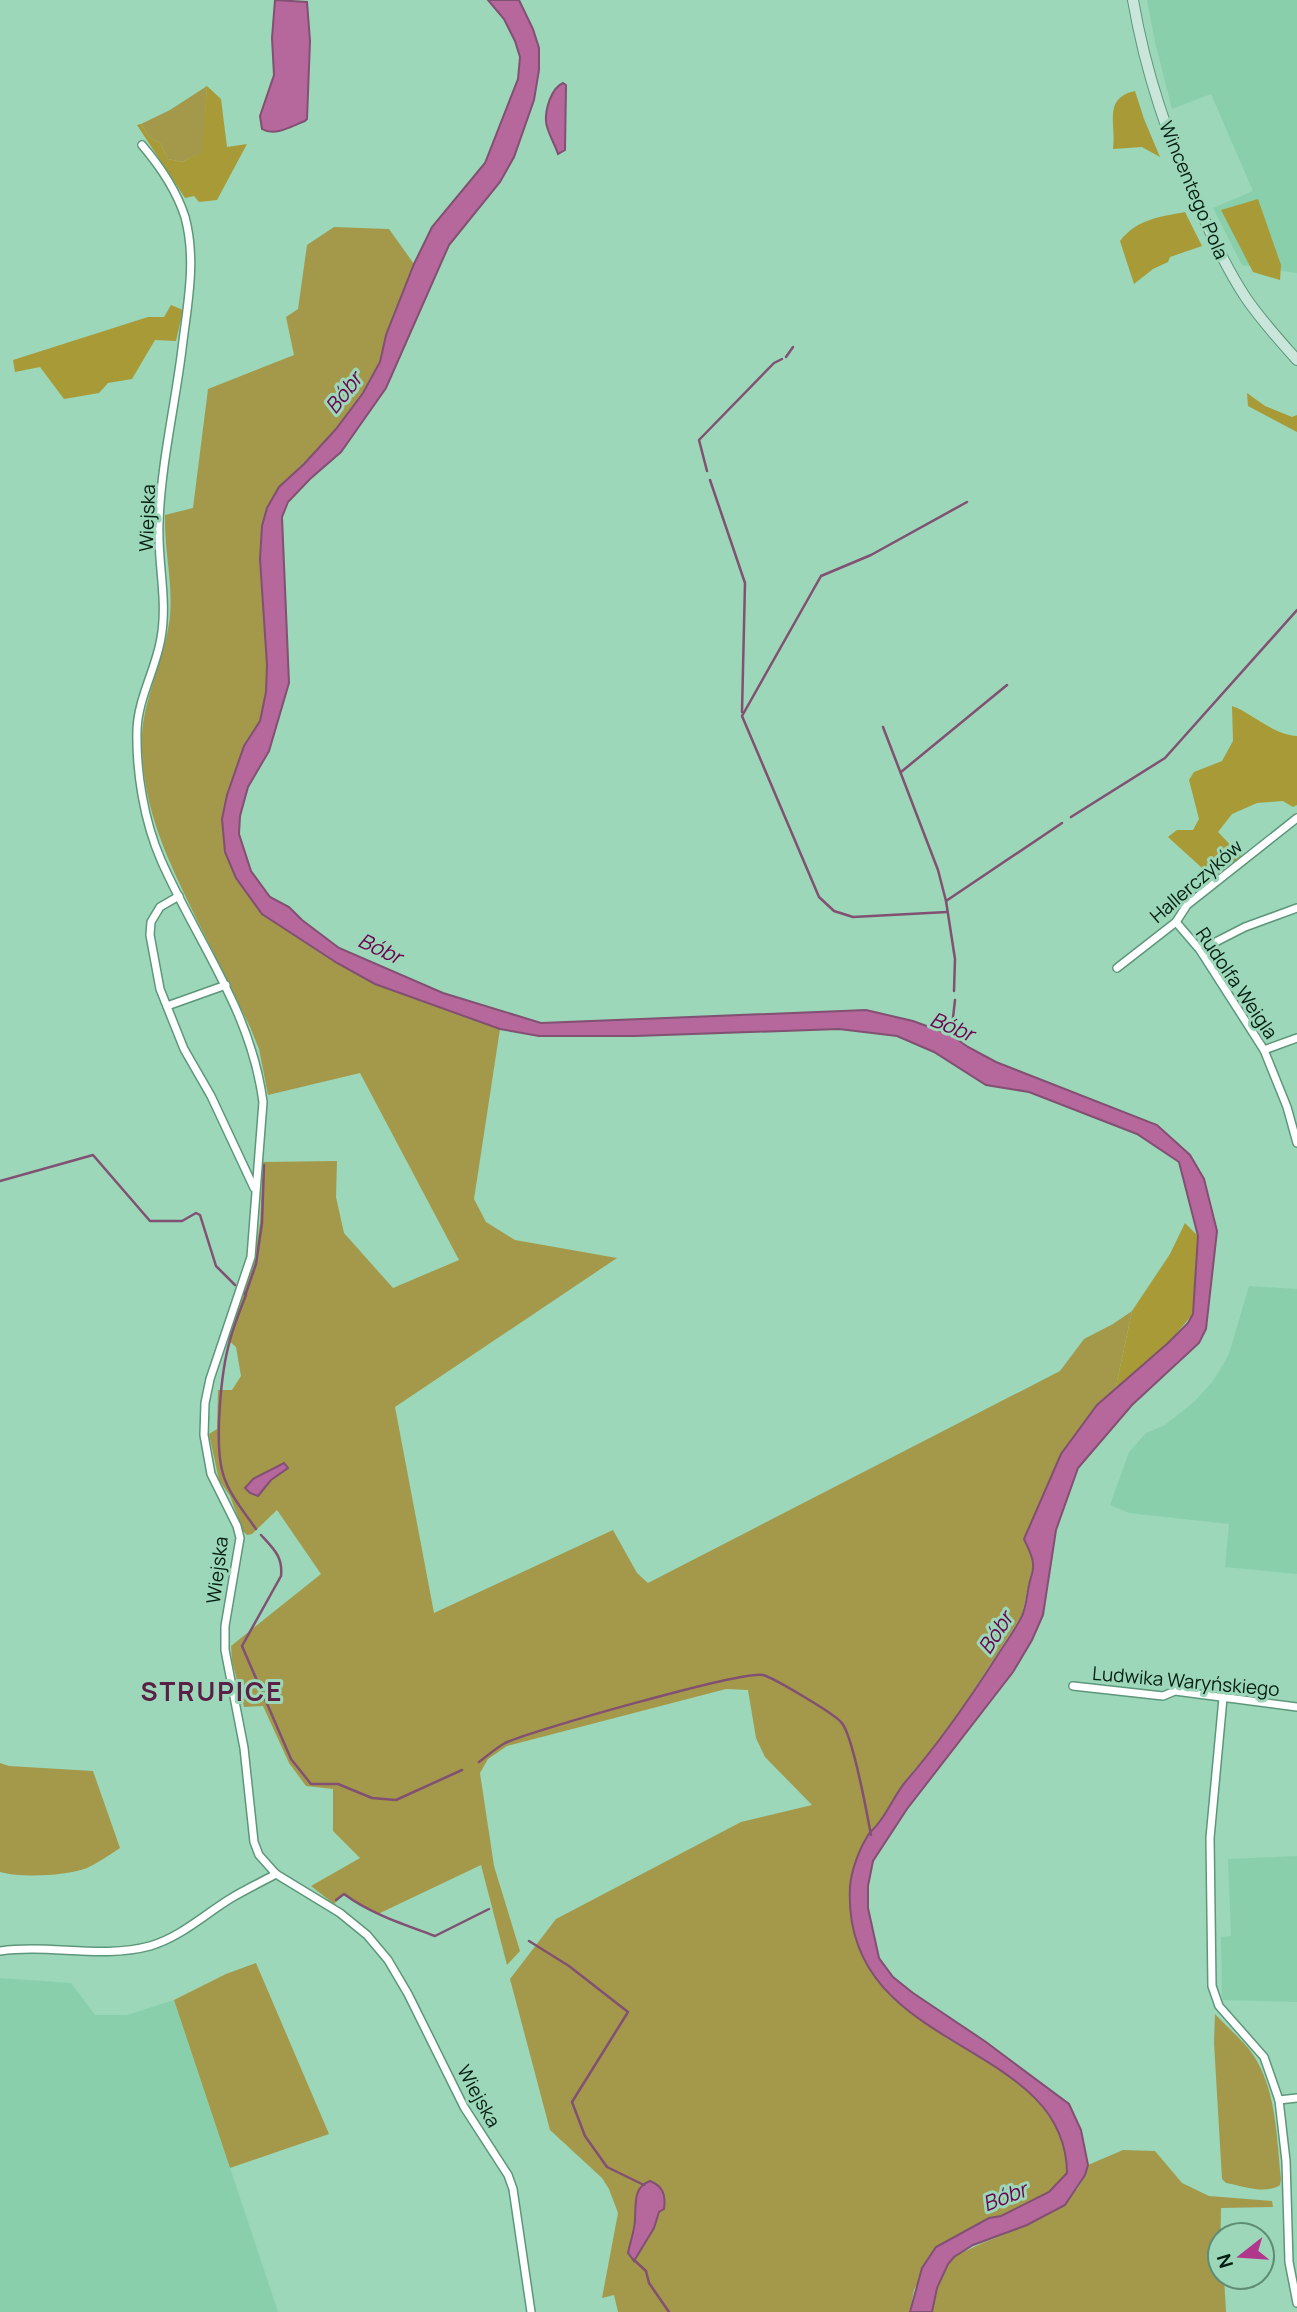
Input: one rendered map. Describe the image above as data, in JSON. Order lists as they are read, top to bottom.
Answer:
{
  "streets": {
    "main road": ["Wincentego Pola"],
    "street": [
      "Wiejska",
      "Hallerczyków",
      "Rudolfa Weigla",
      "Ludwika Waryńskiego"
    ]
  },
  "crossings": [
    ["Hallerczyków", "Rudolfa Weigla"]
  ],
  "districts": ["STRUPICE"],
  "water": ["Bóbr"],
  "north": "left"
}
